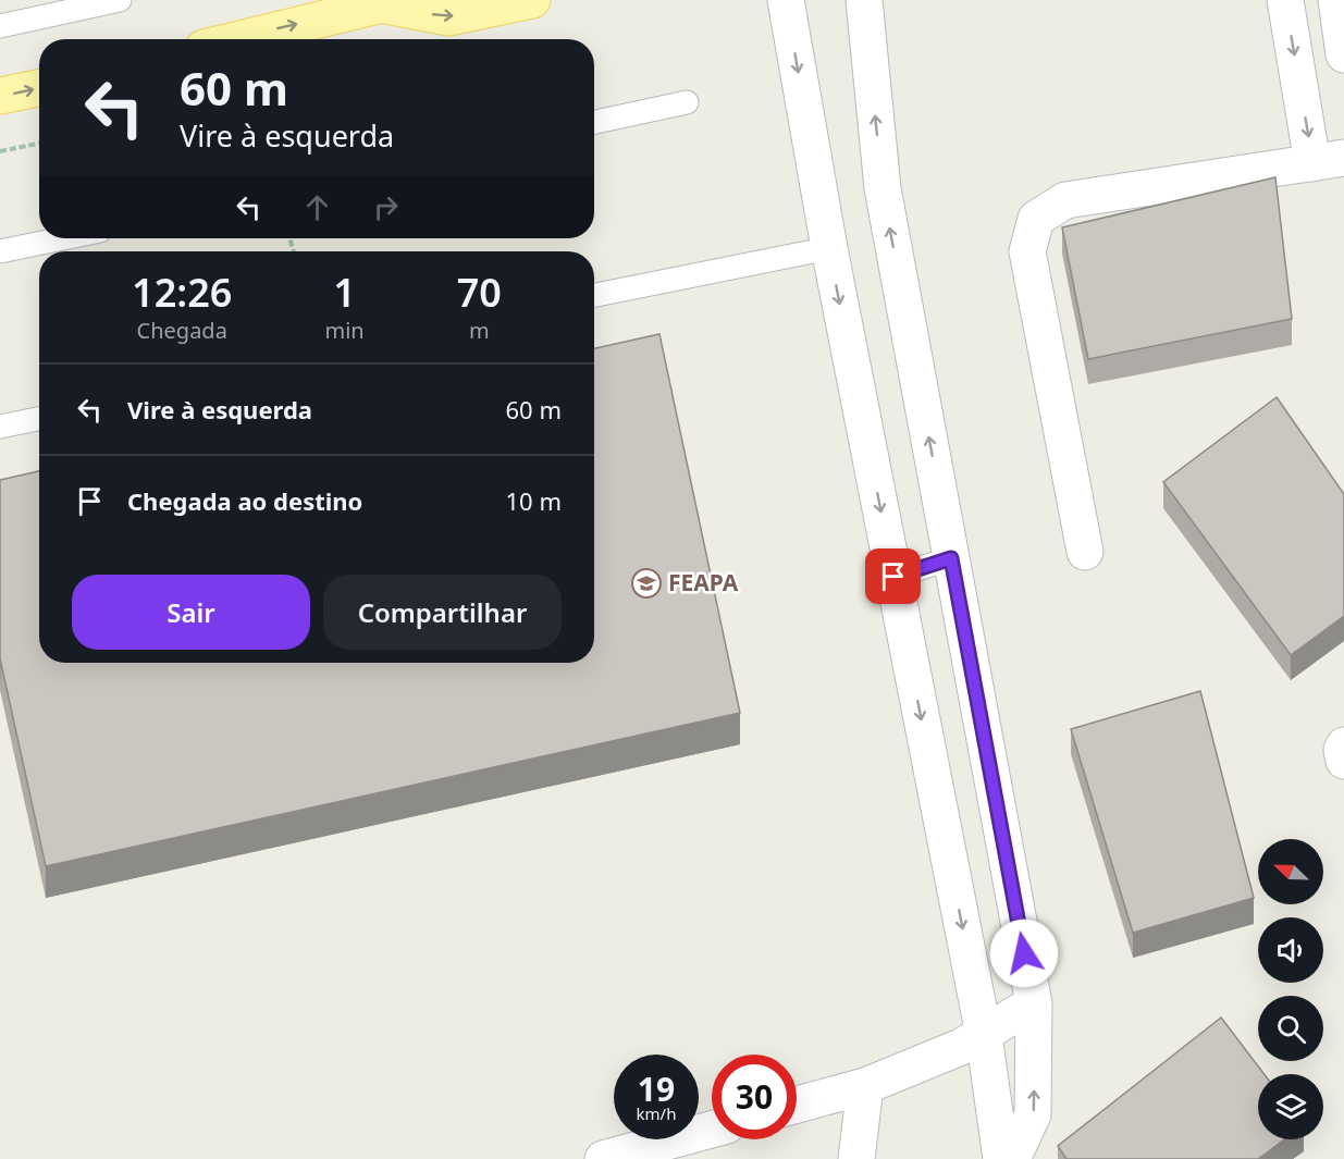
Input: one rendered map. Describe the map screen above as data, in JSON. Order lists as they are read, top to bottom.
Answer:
{
  "places": {
    "school or university": ["FEAPA"]
  },
  "north": "top left",
  "page": {
    "turn": ["60 m", "Vire à esquerda"],
    "eta": [
      "12:26",
      "Chegada",
      "1",
      "min",
      "70",
      "m"
    ],
    "list": [
      {
        "name": "Vire à esquerda",
        "value": "60 m"
      },
      {
        "name": "Chegada ao destino",
        "value": "10 m"
      }
    ],
    "buttons": ["Sair", "Compartilhar"],
    "speed": "19 km/h",
    "limit": "30"
  }
}
